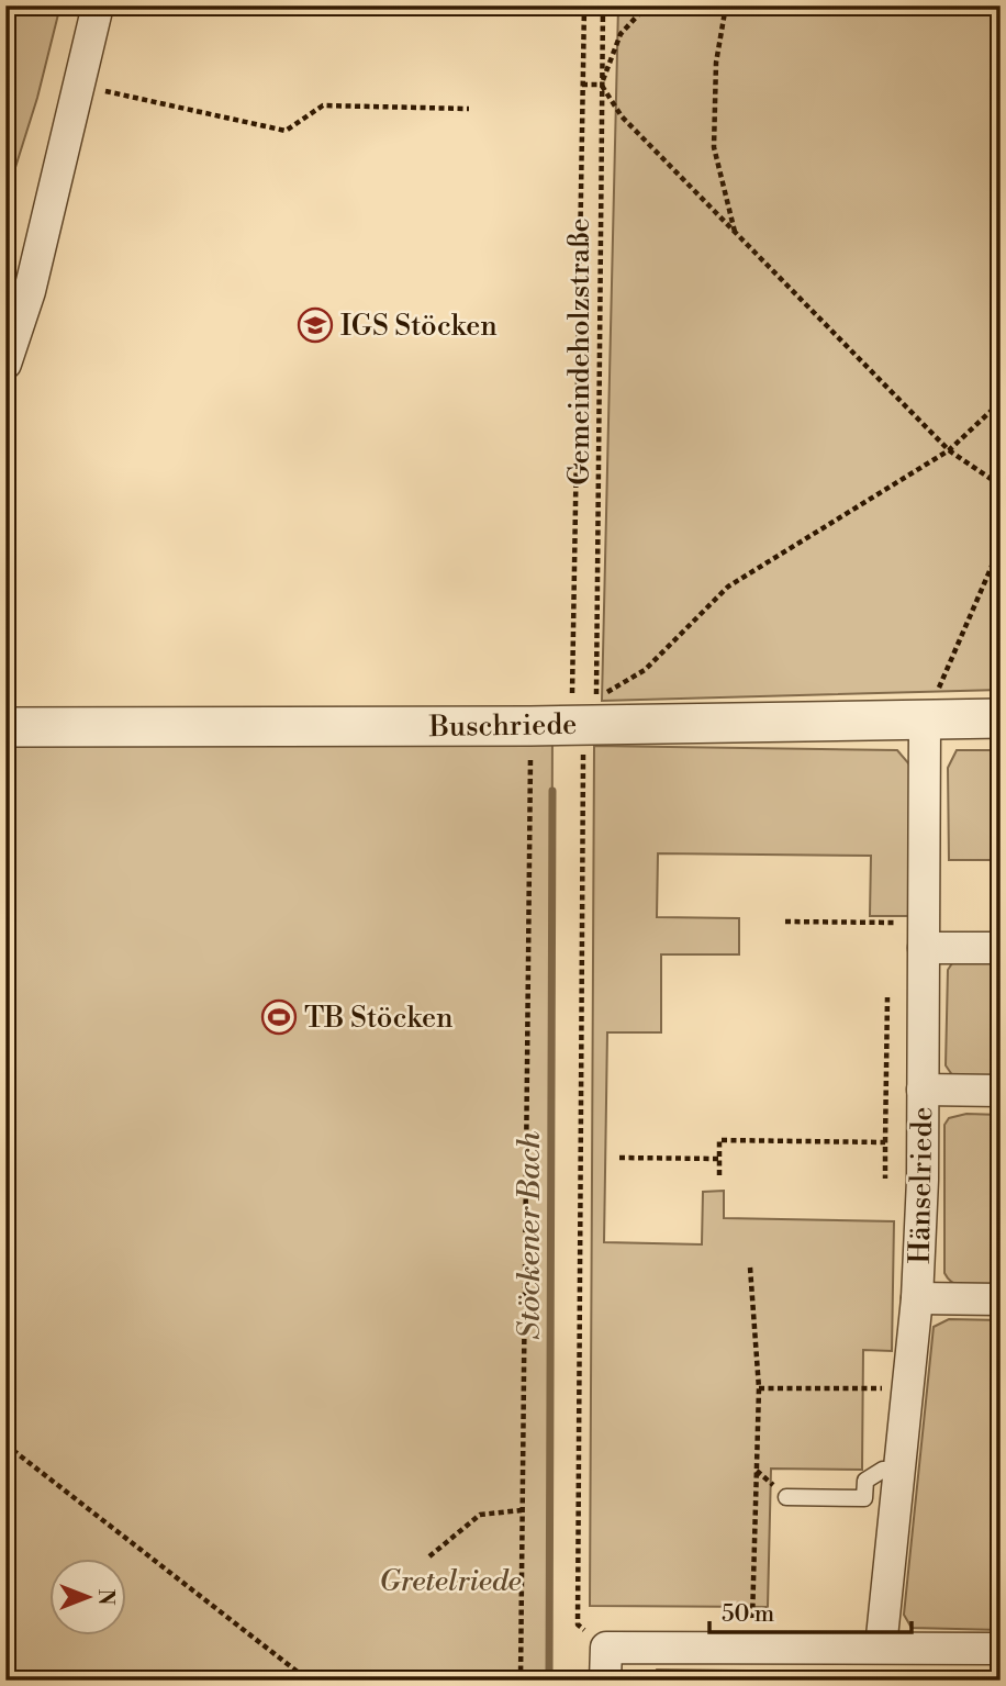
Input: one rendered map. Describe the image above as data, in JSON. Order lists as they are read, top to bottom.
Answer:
{
  "streets": {
    "street": ["Buschriede", "Hänselriede"],
    "path": ["Gemeindeholzstraße"]
  },
  "crossings": [
    ["Buschriede", "Hänselriede"]
  ],
  "water": ["Stöckener Bach"],
  "parks": ["Gretelriede"],
  "places": {
    "school or university": ["IGS Stöcken"],
    "sports": ["TB Stöcken"]
  },
  "scale_bar": "50 m",
  "north": "right"
}
